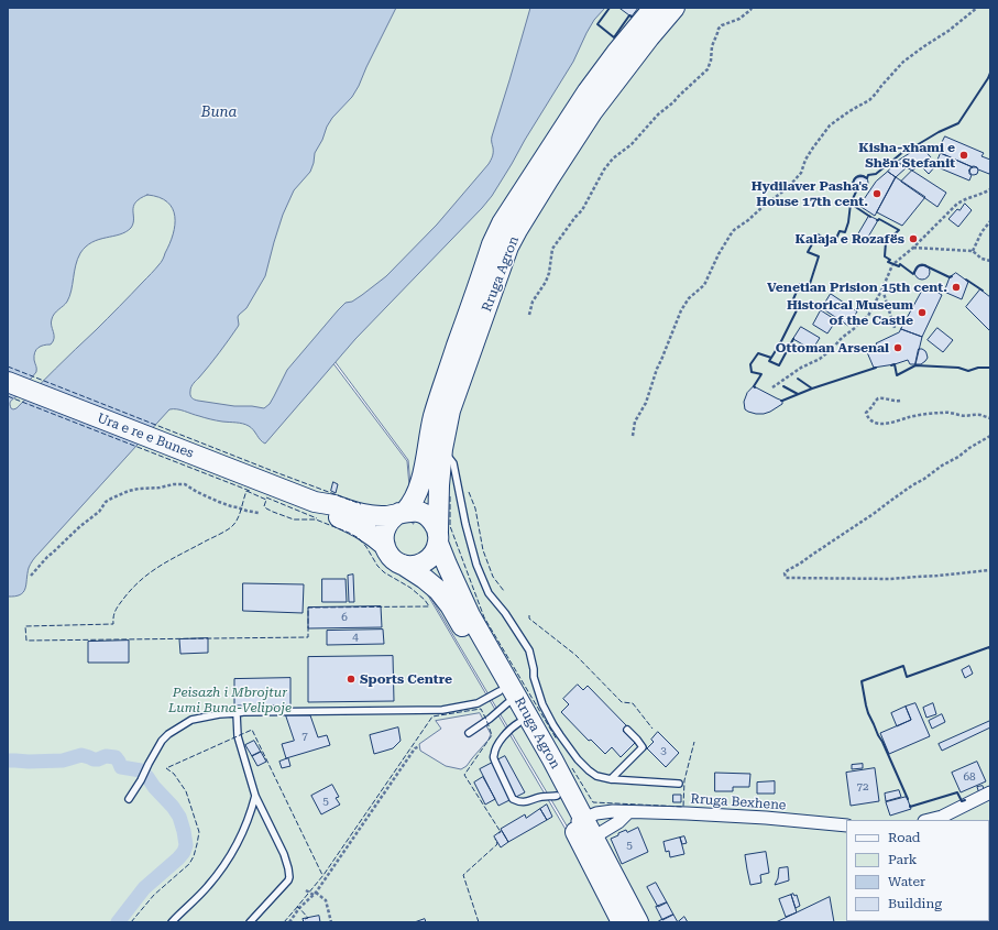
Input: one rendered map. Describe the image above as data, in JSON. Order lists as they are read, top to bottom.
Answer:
{
  "streets": {
    "main road": ["Rruga Agron", "Ura e re e Bunes"],
    "street": ["Rruga Bexhene"]
  },
  "crossings": [
    ["Rruga Agron", "Rruga Bexhene"]
  ],
  "water": ["Buna"],
  "parks": ["Peisazh i Mbrojtur Lumi Buna-Velipoje"],
  "places": [
    "Kisha-xhami e Shën Stefanit",
    "Hydilaver Pasha's House 17th cent.",
    "Kalaja e Rozafës",
    "Venetian Prision 15th cent.",
    "Historical Museum of the Castle",
    "Ottoman Arsenal",
    "Sports Centre"
  ],
  "house_numbers": [
    "6",
    "4",
    "7",
    "3",
    "68",
    "72",
    "5",
    "5"
  ],
  "legend": [
    "Road",
    "Park",
    "Water",
    "Building"
  ]
}
